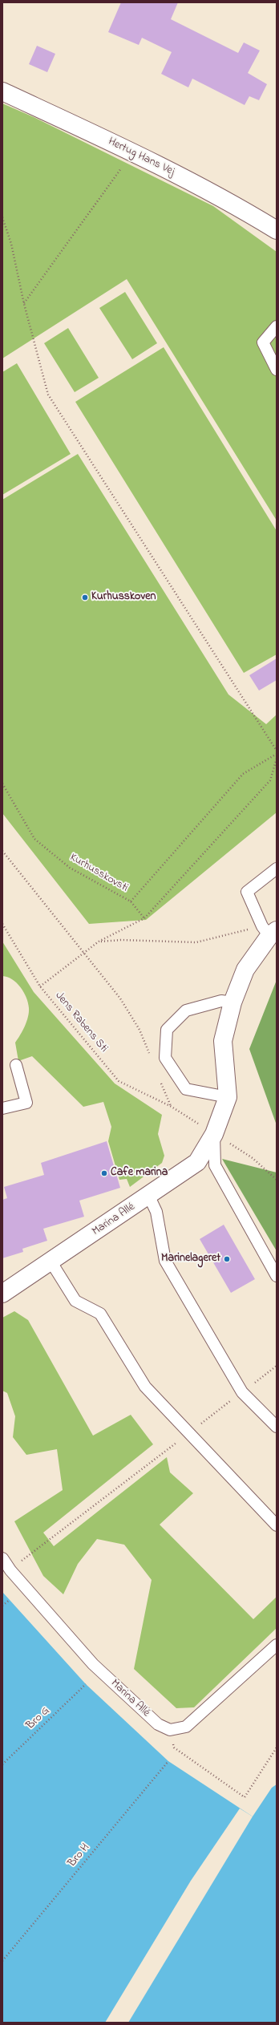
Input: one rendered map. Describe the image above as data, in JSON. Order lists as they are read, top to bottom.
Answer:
{
  "streets": {
    "street": ["Hertug Hans Vej", "Marina Allé"],
    "path": [
      "Kurhusskovsti",
      "Jens Rabens Sti",
      "Bro G",
      "Bro H"
    ]
  },
  "crossings": [
    ["Jens Rabens Sti", "Marina Allé"]
  ],
  "places": ["Kurhusskoven", "Cafe marina", "Marinelageret"]
}
